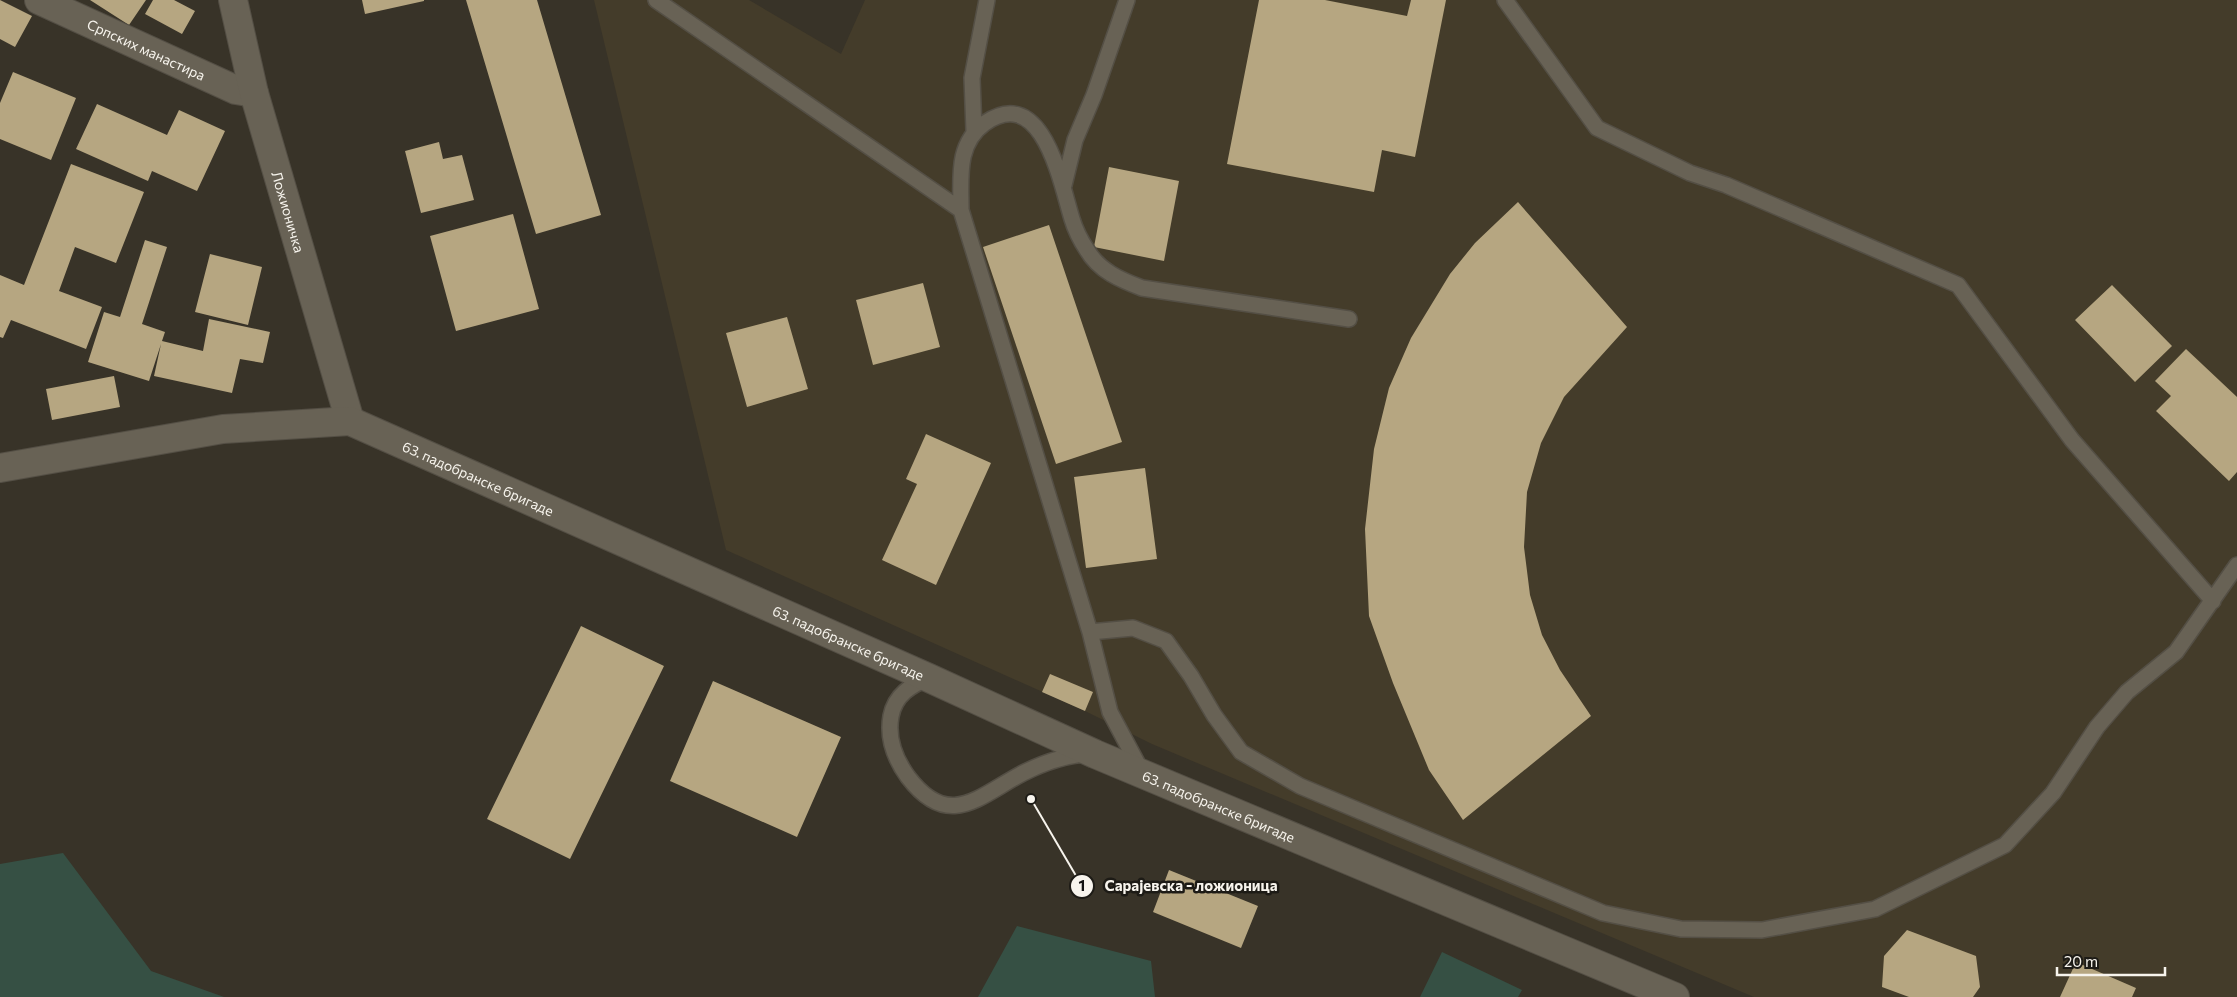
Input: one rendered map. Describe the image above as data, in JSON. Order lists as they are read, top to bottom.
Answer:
{
  "streets": {
    "street": ["Српских манастира", "Ложионичка", "63. падобранске бригаде"]
  },
  "crossings": [
    ["Српских манастира", "Ложионичка"],
    ["Ложионичка", "63. падобранске бригаде"]
  ],
  "places": ["Сарајевска - ложионица"],
  "scale_bar": "20 m"
}
